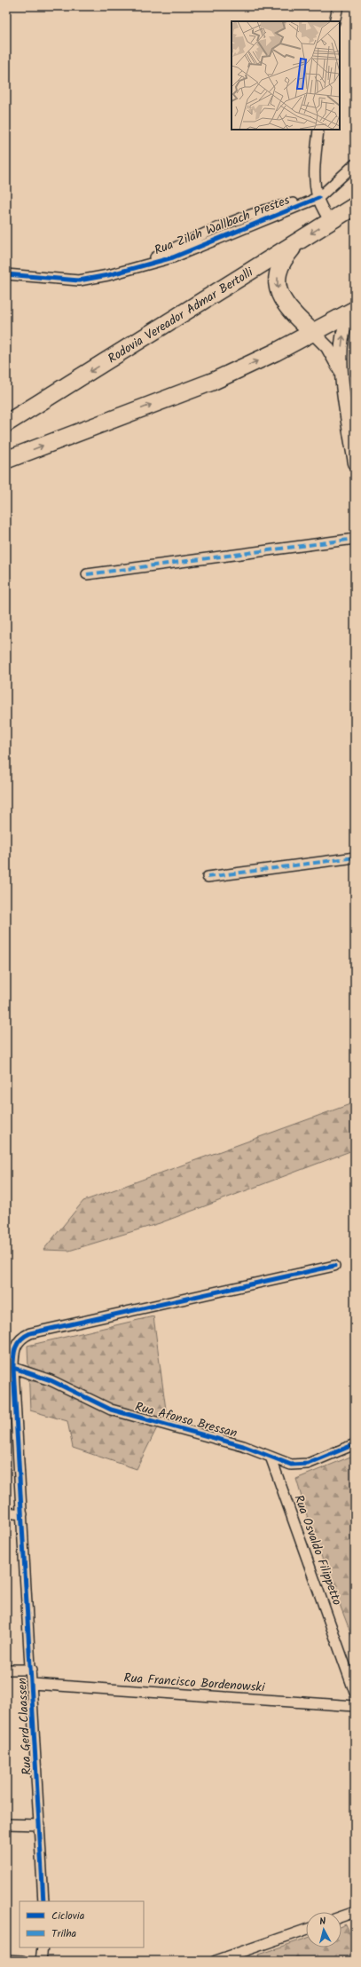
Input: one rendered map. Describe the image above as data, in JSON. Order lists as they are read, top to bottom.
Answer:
{
  "streets": {
    "highway": ["Rodovia Vereador Admar Bertolli"],
    "street": [
      "Rua Zilah Wallbach Prestes",
      "Rua Afonso Bressan",
      "Rua Osvaldo Filippetto",
      "Rua Francisco Bordenowski",
      "Rua Gerd Claassen"
    ]
  },
  "crossings": [
    ["Rua Afonso Bressan", "Rua Osvaldo Filippetto"],
    ["Rua Afonso Bressan", "Rua Gerd Claassen"],
    ["Rua Francisco Bordenowski", "Rua Gerd Claassen"]
  ],
  "legend": ["Ciclovia", "Trilha"],
  "north": "top"
}
